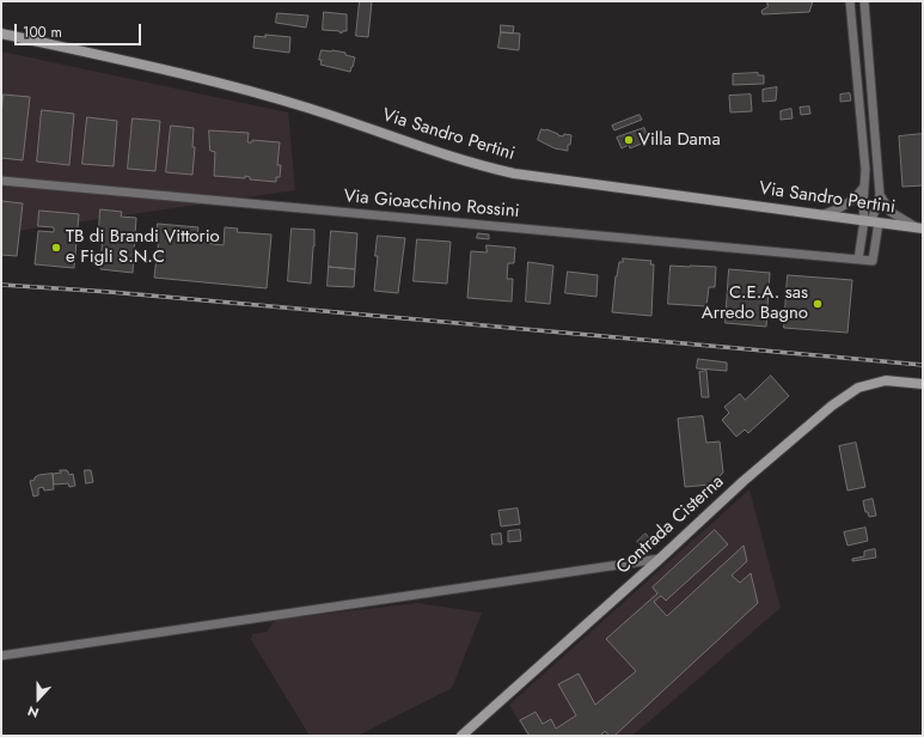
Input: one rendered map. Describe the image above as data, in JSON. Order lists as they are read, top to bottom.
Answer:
{
  "streets": {
    "main road": ["Via Sandro Pertini", "Contrada Cisterna"],
    "street": ["Via Gioacchino Rossini"]
  },
  "crossings": [
    ["Via Sandro Pertini", "Via Gioacchino Rossini"]
  ],
  "places": ["Villa Dama", "TB di Brandi Vittorio e Figli S.N.C", "C.E.A. sas Arredo Bagno"],
  "scale_bar": "100 m",
  "north": "bottom"
}
